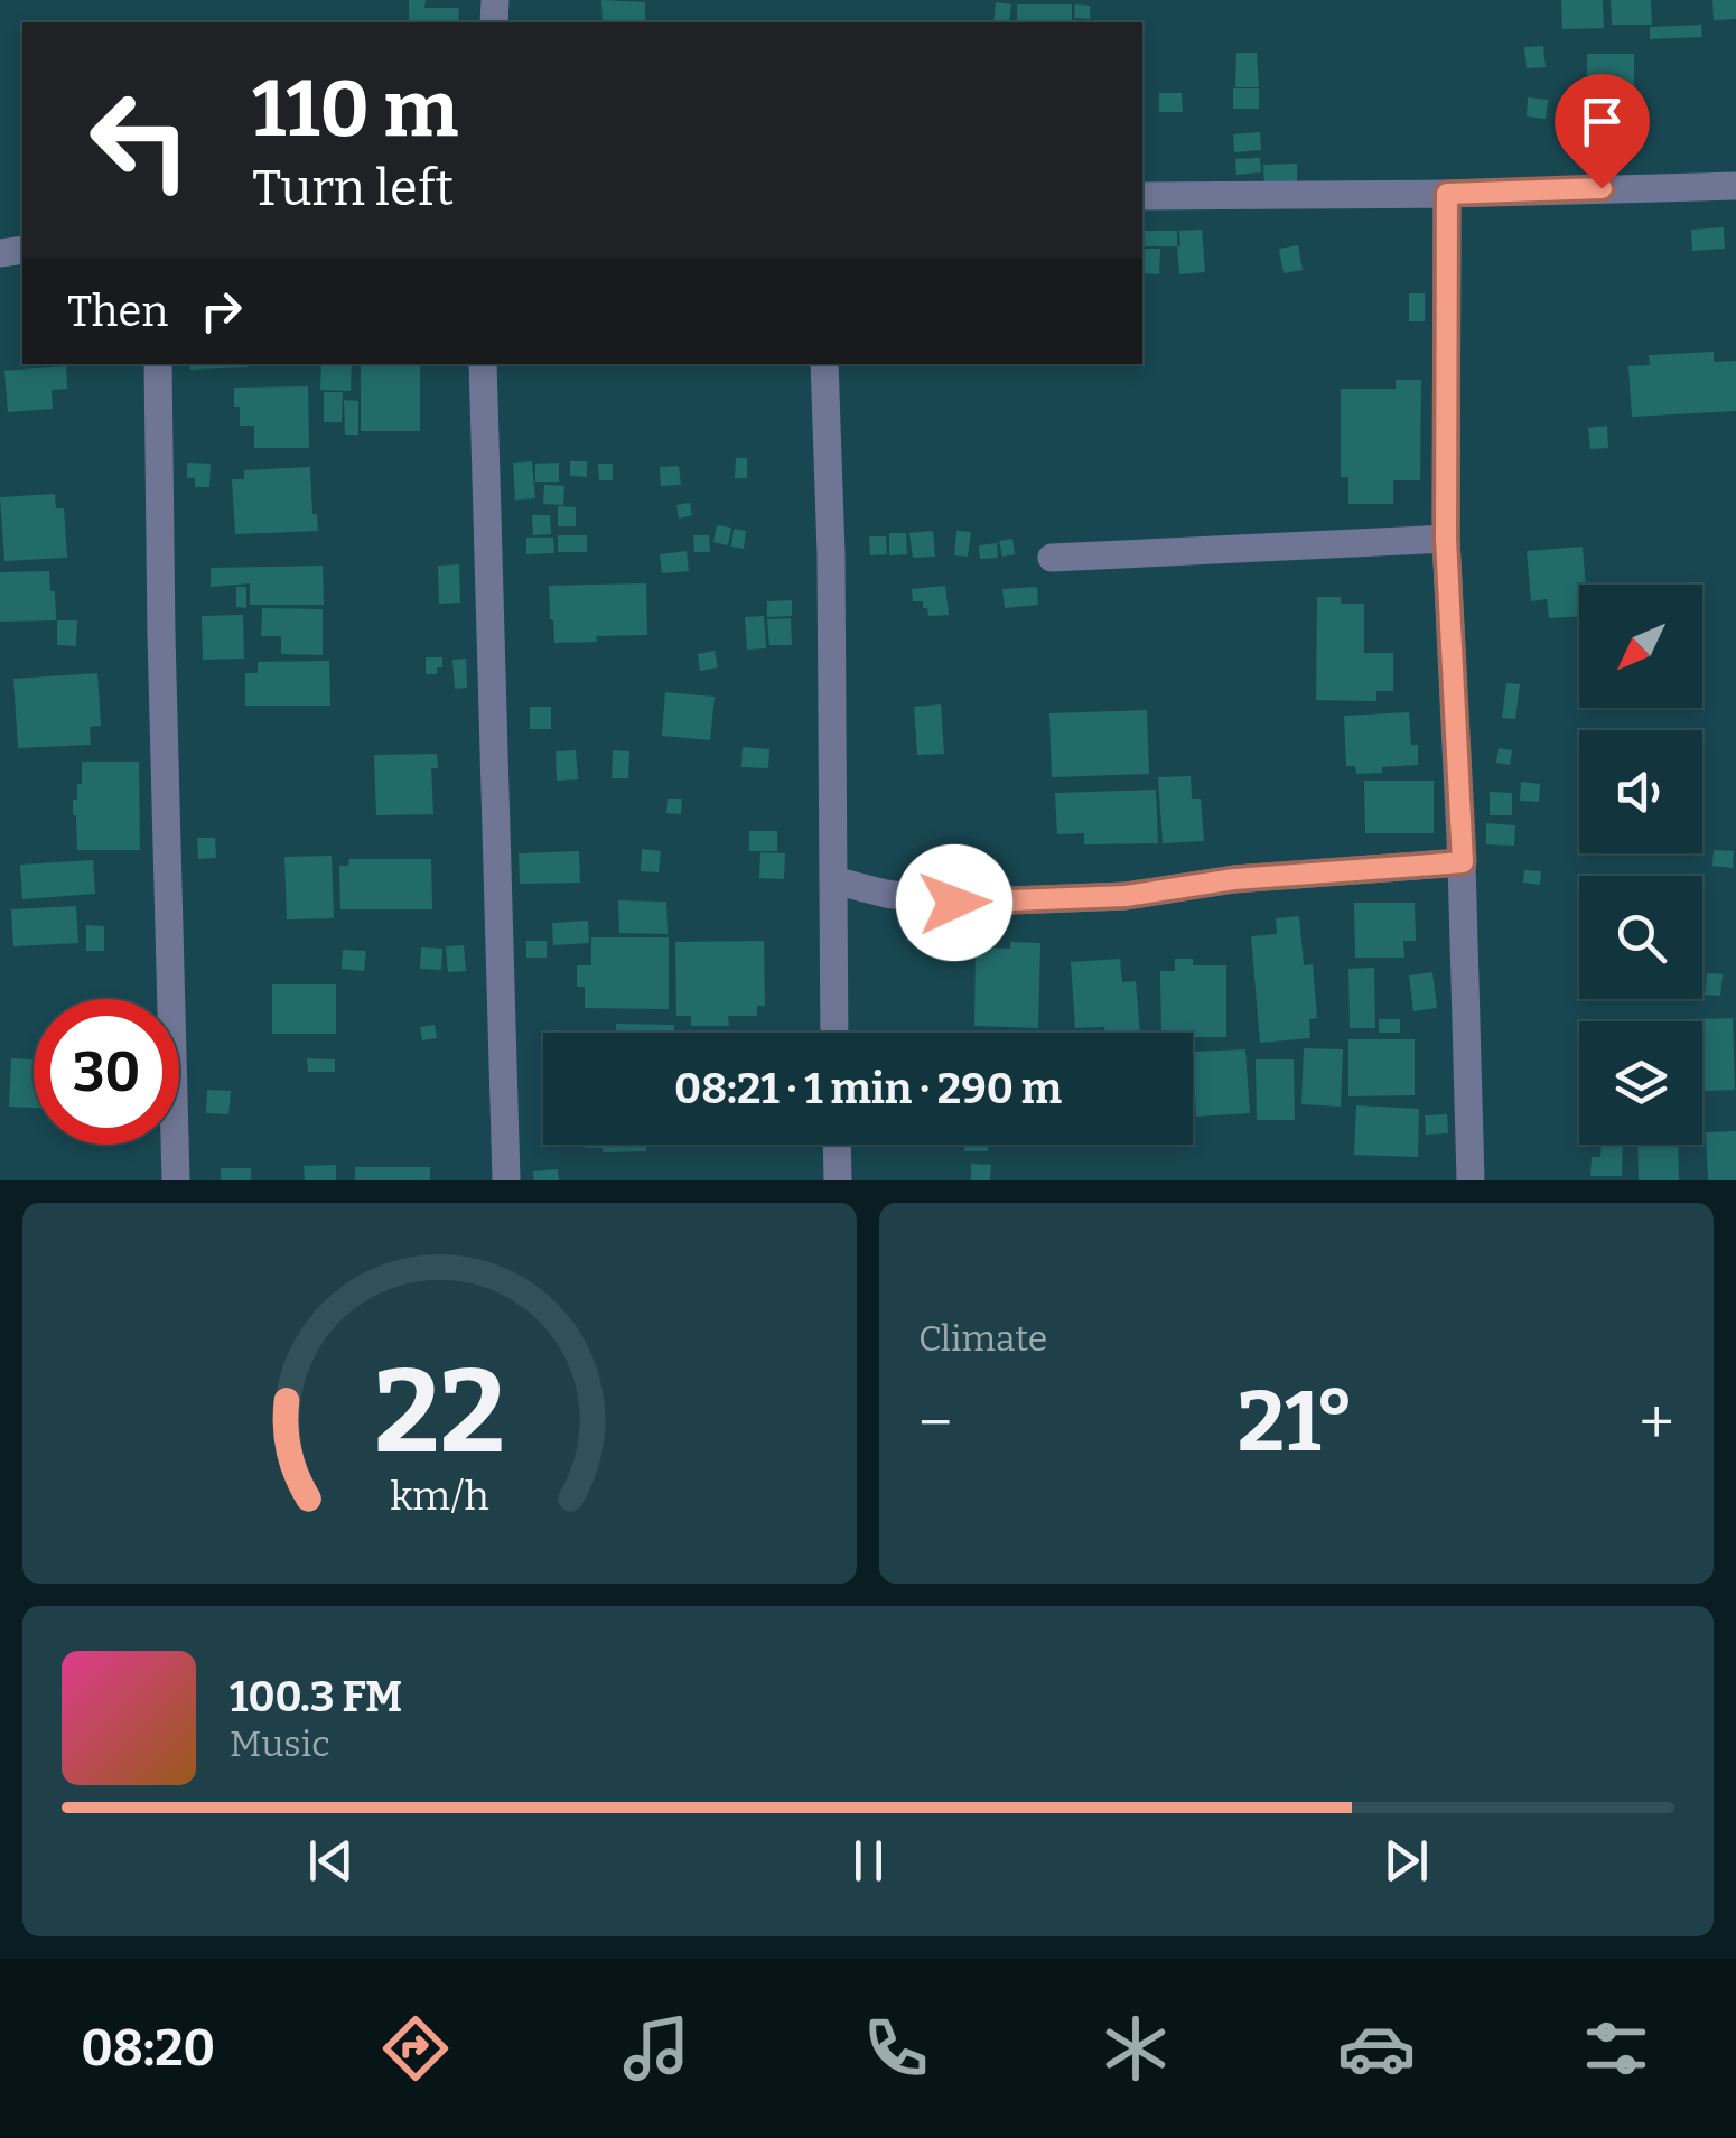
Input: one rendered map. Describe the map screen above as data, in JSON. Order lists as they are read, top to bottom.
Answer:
{
  "north": "bottom left",
  "page": {
    "turn": ["110 m", "Turn left"],
    "then": "Then",
    "limit": "30",
    "trip": "08:21 · 1 min · 290 m",
    "tile": "Climate",
    "heat": ["−", "21°", "+"],
    "song": ["100.3 FM", "Music"],
    "tabs": "08:20",
    "gauge": ["22", "km/h"]
  }
}
